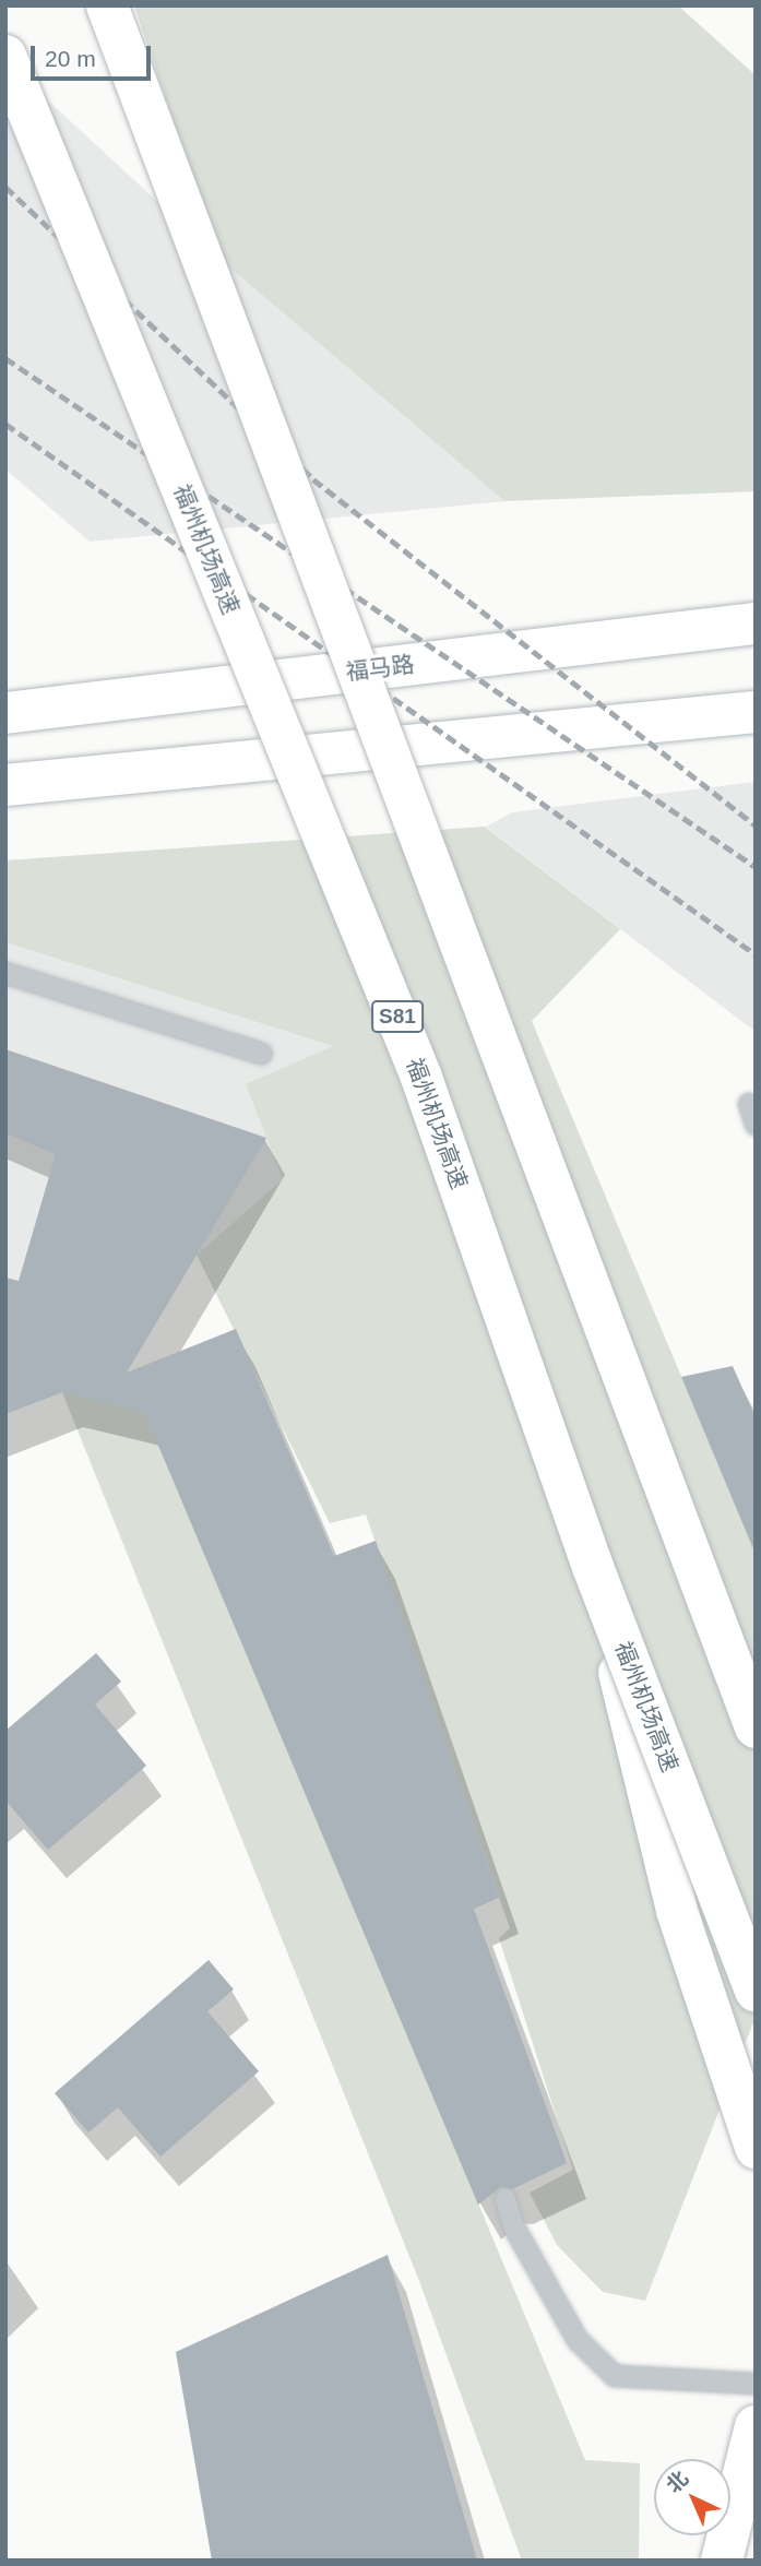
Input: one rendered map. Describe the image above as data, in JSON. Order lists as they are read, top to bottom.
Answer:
{
  "streets": {
    "main road": ["福州机场高速", "福马路", "S81"]
  },
  "scale_bar": "20 m",
  "north": "top left"
}
